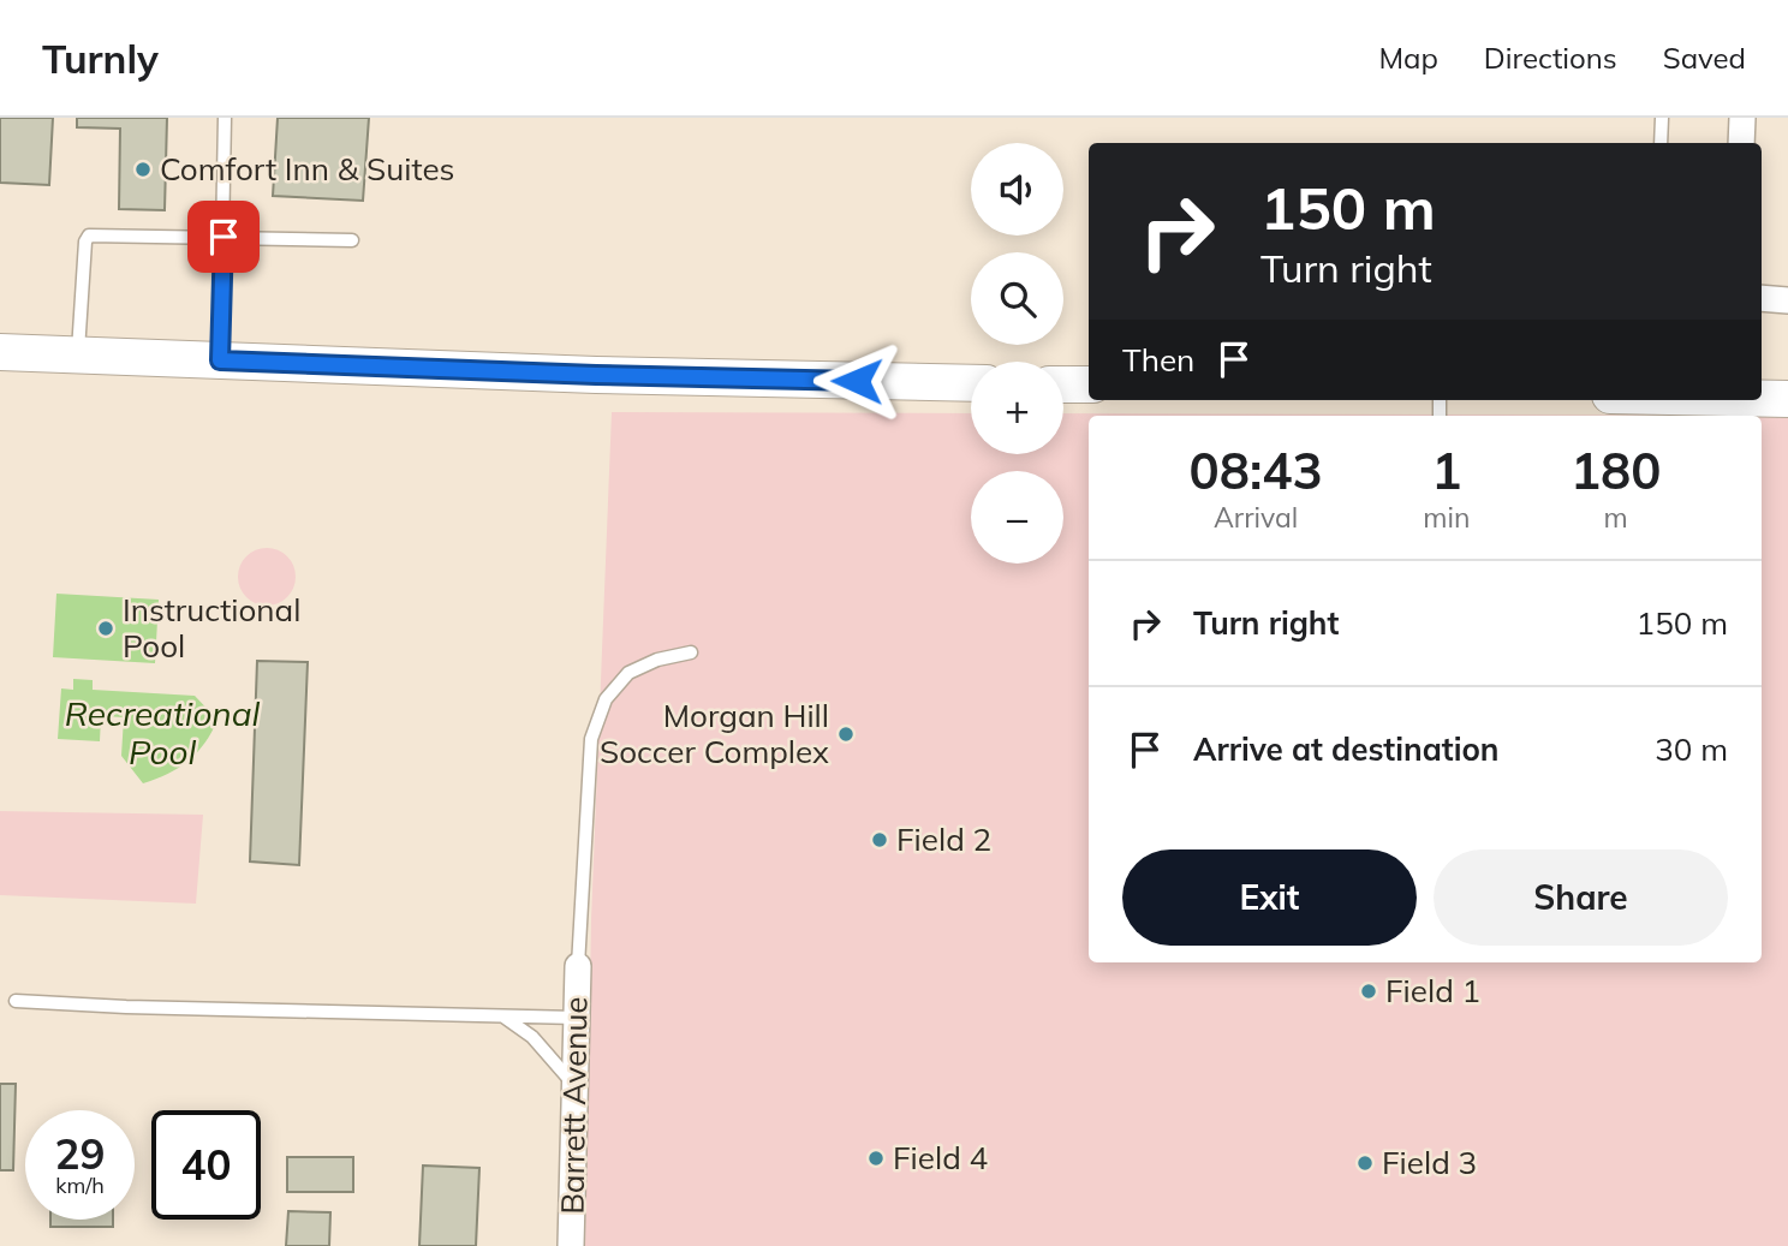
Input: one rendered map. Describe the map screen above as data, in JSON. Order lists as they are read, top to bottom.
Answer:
{
  "streets": {
    "street": ["Barrett Avenue"]
  },
  "water": ["Recreational Pool"],
  "places": [
    "Comfort Inn & Suites",
    "Instructional Pool",
    "Morgan Hill Soccer Complex",
    "Field 2",
    "Field 1",
    "Field 4",
    "Field 3"
  ],
  "page": {
    "header": "Turnly",
    "nav": ["Map", "Directions", "Saved"],
    "map_buttons": ["+", "−"],
    "turn": ["150 m", "Turn right"],
    "then": "Then",
    "eta": [
      "08:43",
      "Arrival",
      "1",
      "min",
      "180",
      "m"
    ],
    "list": [
      {
        "name": "Turn right",
        "value": "150 m"
      },
      {
        "name": "Arrive at destination",
        "value": "30 m"
      }
    ],
    "buttons": ["Exit", "Share"],
    "speed": "29 km/h",
    "limit": "40"
  }
}
